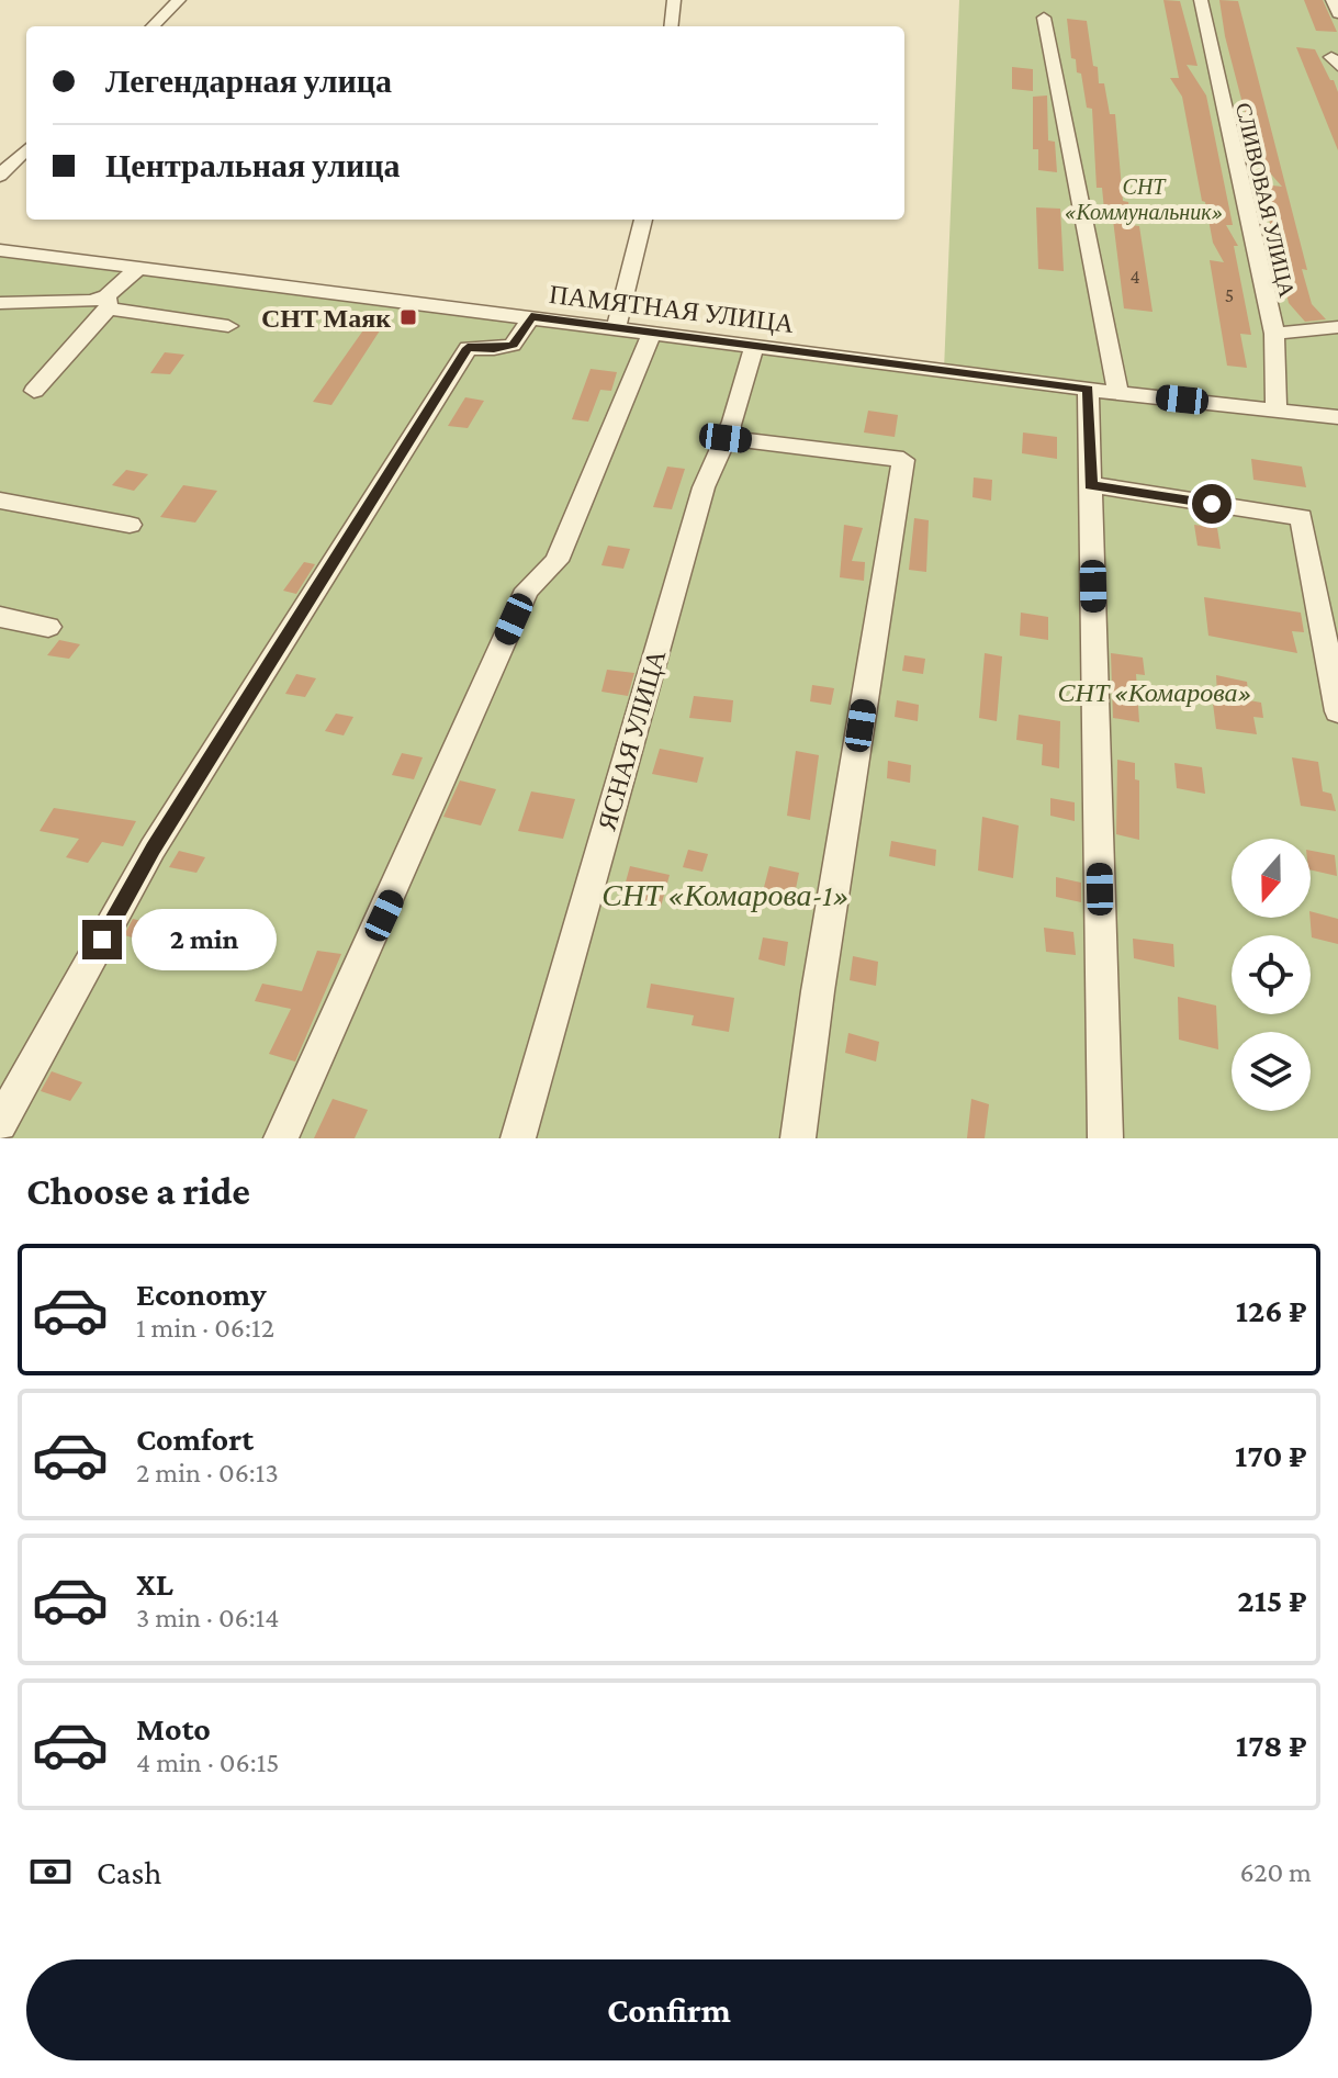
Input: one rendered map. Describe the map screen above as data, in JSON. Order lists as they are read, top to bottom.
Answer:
{
  "streets": {
    "street": ["СЛИВОВАЯ УЛИЦА", "ПАМЯТНАЯ УЛИЦА", "ЯСНАЯ УЛИЦА"]
  },
  "crossings": [
    ["СЛИВОВАЯ УЛИЦА", "ПАМЯТНАЯ УЛИЦА"],
    ["ПАМЯТНАЯ УЛИЦА", "ЯСНАЯ УЛИЦА"]
  ],
  "parks": ["СНТ «Коммунальник»", "СНТ «Комарова»", "СНТ «Комарова-1»"],
  "places": {
    "transit": ["СНТ Маяк"]
  },
  "house_numbers": ["4", "5"],
  "north": "bottom",
  "page": {
    "banner": ["Легендарная улица", "Центральная улица"],
    "bubble": "2 min",
    "heading": "Choose a ride",
    "list": [
      {
        "name": "Economy",
        "note": "1 min · 06:12",
        "value": "126 ₽"
      },
      {
        "name": "Comfort",
        "note": "2 min · 06:13",
        "value": "170 ₽"
      },
      {
        "name": "XL",
        "note": "3 min · 06:14",
        "value": "215 ₽"
      },
      {
        "name": "Moto",
        "note": "4 min · 06:15",
        "value": "178 ₽"
      }
    ],
    "pay": ["Cash", "620 m"],
    "buttons": "Confirm"
  }
}
